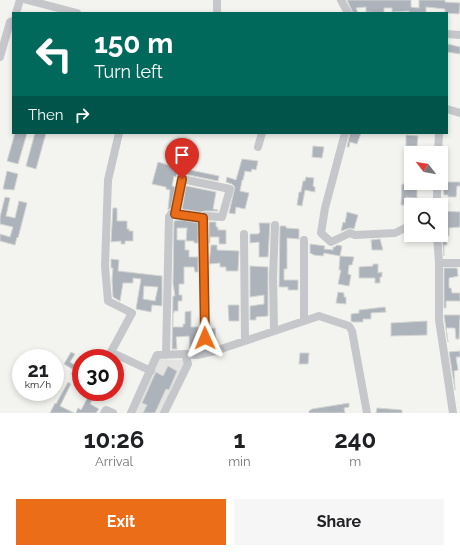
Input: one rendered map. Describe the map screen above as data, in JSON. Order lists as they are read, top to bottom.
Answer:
{
  "north": "top left",
  "page": {
    "turn": ["150 m", "Turn left"],
    "then": "Then",
    "speed": "21 km/h",
    "limit": "30",
    "eta": [
      "10:26",
      "Arrival",
      "1",
      "min",
      "240",
      "m"
    ],
    "buttons": ["Exit", "Share"]
  }
}
